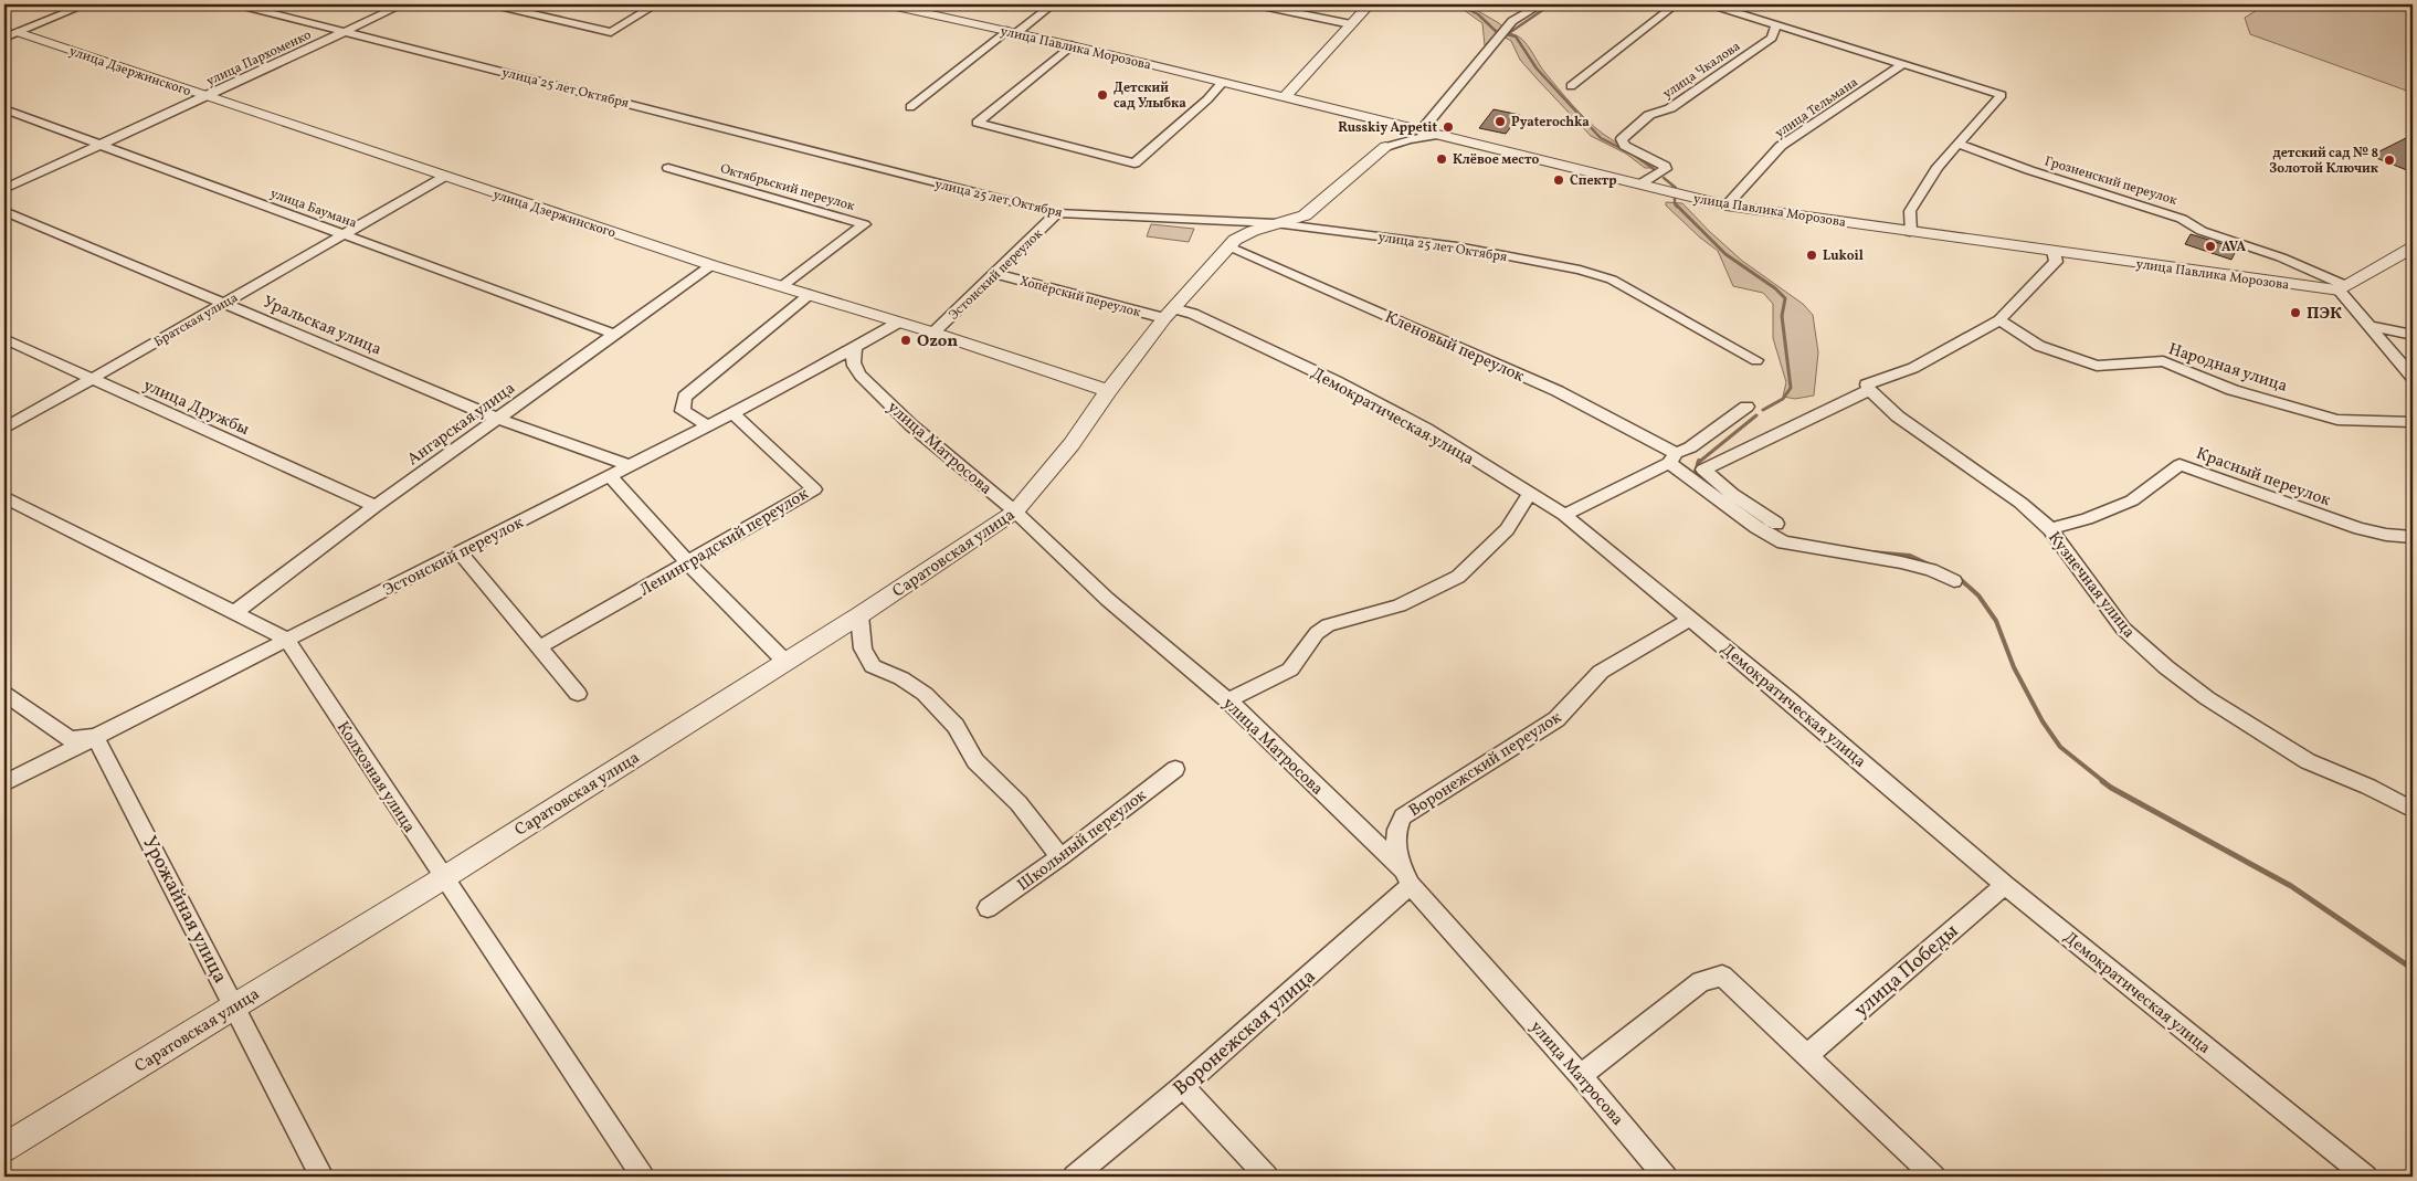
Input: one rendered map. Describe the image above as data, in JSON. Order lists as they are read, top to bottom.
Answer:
{
  "streets": {
    "street": [
      "улица Павлика Морозова",
      "улица Пархоменко",
      "улица Чкалова",
      "улица Дзержинского",
      "улица 25 лет Октября",
      "улица Тельмана",
      "Грозненский переулок",
      "Октябрьский переулок",
      "улица Баумана",
      "Эстонский переулок",
      "Хопёрский переулок",
      "Братская улица",
      "Уральская улица",
      "Кленовый переулок",
      "Народная улица",
      "улица Дружбы",
      "Демократическая улица",
      "Ангарская улица",
      "улица Матросова",
      "Красный переулок",
      "Ленинградский переулок",
      "Саратовская улица",
      "Кузнечная улица",
      "Воронежский переулок",
      "Колхозная улица",
      "Школьный переулок",
      "Урожайная улица",
      "улица Победы",
      "Воронежская улица"
    ]
  },
  "crossings": [
    ["улица Павлика Морозова", "улица Чкалова"],
    ["улица Павлика Морозова", "улица Тельмана"],
    ["улица Павлика Морозова", "Грозненский переулок"],
    ["улица Пархоменко", "улица Дзержинского"],
    ["улица Пархоменко", "улица 25 лет Октября"],
    ["улица Пархоменко", "улица Баумана"],
    ["улица Дзержинского", "Октябрьский переулок"],
    ["улица Дзержинского", "Эстонский переулок"],
    ["улица Дзержинского", "Братская улица"],
    ["улица Дзержинского", "Ангарская улица"],
    ["улица Дзержинского", "Саратовская улица"],
    ["улица 25 лет Октября", "Эстонский переулок"],
    ["улица 25 лет Октября", "Саратовская улица"],
    ["улица Баумана", "Братская улица"],
    ["улица Баумана", "Ангарская улица"],
    ["Эстонский переулок", "Хопёрский переулок"],
    ["Эстонский переулок", "Уральская улица"],
    ["Эстонский переулок", "улица Матросова"],
    ["Эстонский переулок", "Ленинградский переулок"],
    ["Эстонский переулок", "Колхозная улица"],
    ["Эстонский переулок", "Урожайная улица"],
    ["Хопёрский переулок", "Демократическая улица"],
    ["Хопёрский переулок", "Саратовская улица"],
    ["Братская улица", "Уральская улица"],
    ["Братская улица", "улица Дружбы"],
    ["Уральская улица", "Ангарская улица"],
    ["Кленовый переулок", "Саратовская улица"],
    ["улица Дружбы", "Ангарская улица"],
    ["Демократическая улица", "Саратовская улица"],
    ["Демократическая улица", "Воронежский переулок"],
    ["Демократическая улица", "улица Победы"],
    ["Ангарская улица", "Колхозная улица"],
    ["улица Матросова", "Саратовская улица"],
    ["улица Матросова", "Воронежский переулок"],
    ["улица Матросова", "Воронежская улица"],
    ["Красный переулок", "Кузнечная улица"],
    ["Саратовская улица", "Колхозная улица"],
    ["Саратовская улица", "Урожайная улица"],
    ["Воронежский переулок", "Воронежская улица"]
  ],
  "places": [
    "Детский сад Улыбка",
    "Pyaterochka",
    "Russkiy Appetit",
    "Клёвое место",
    "детский сад № 8 Золотой Ключик",
    "Спектр",
    "AVA",
    "Lukoil",
    "ПЭК",
    "Ozon"
  ]
}
